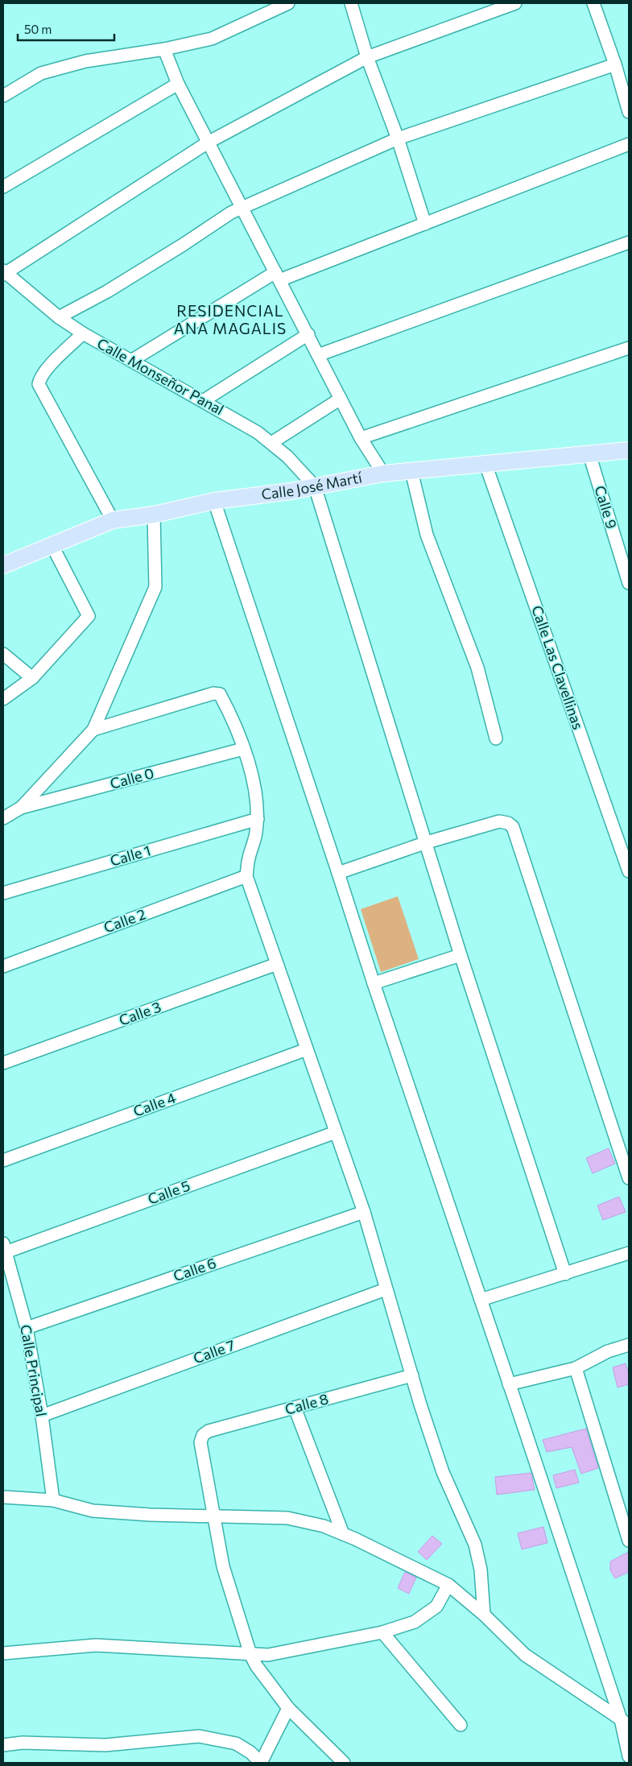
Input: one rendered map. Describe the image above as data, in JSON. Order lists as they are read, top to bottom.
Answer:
{
  "streets": {
    "main road": ["Calle José Martí"],
    "street": [
      "Calle Monseñor Panal",
      "Calle 9",
      "Calle Las Clavellinas",
      "Calle 0",
      "Calle 1",
      "Calle 2",
      "Calle 3",
      "Calle 4",
      "Calle 5",
      "Calle 6",
      "Calle 7",
      "Calle Principal",
      "Calle 8"
    ]
  },
  "crossings": [
    ["Calle Monseñor Panal", "Calle José Martí"],
    ["Calle José Martí", "Calle 9"],
    ["Calle José Martí", "Calle Las Clavellinas"],
    ["Calle 5", "Calle Principal"],
    ["Calle 6", "Calle Principal"],
    ["Calle 7", "Calle Principal"]
  ],
  "districts": ["RESIDENCIAL ANA MAGALIS"],
  "scale_bar": "50 m"
}
